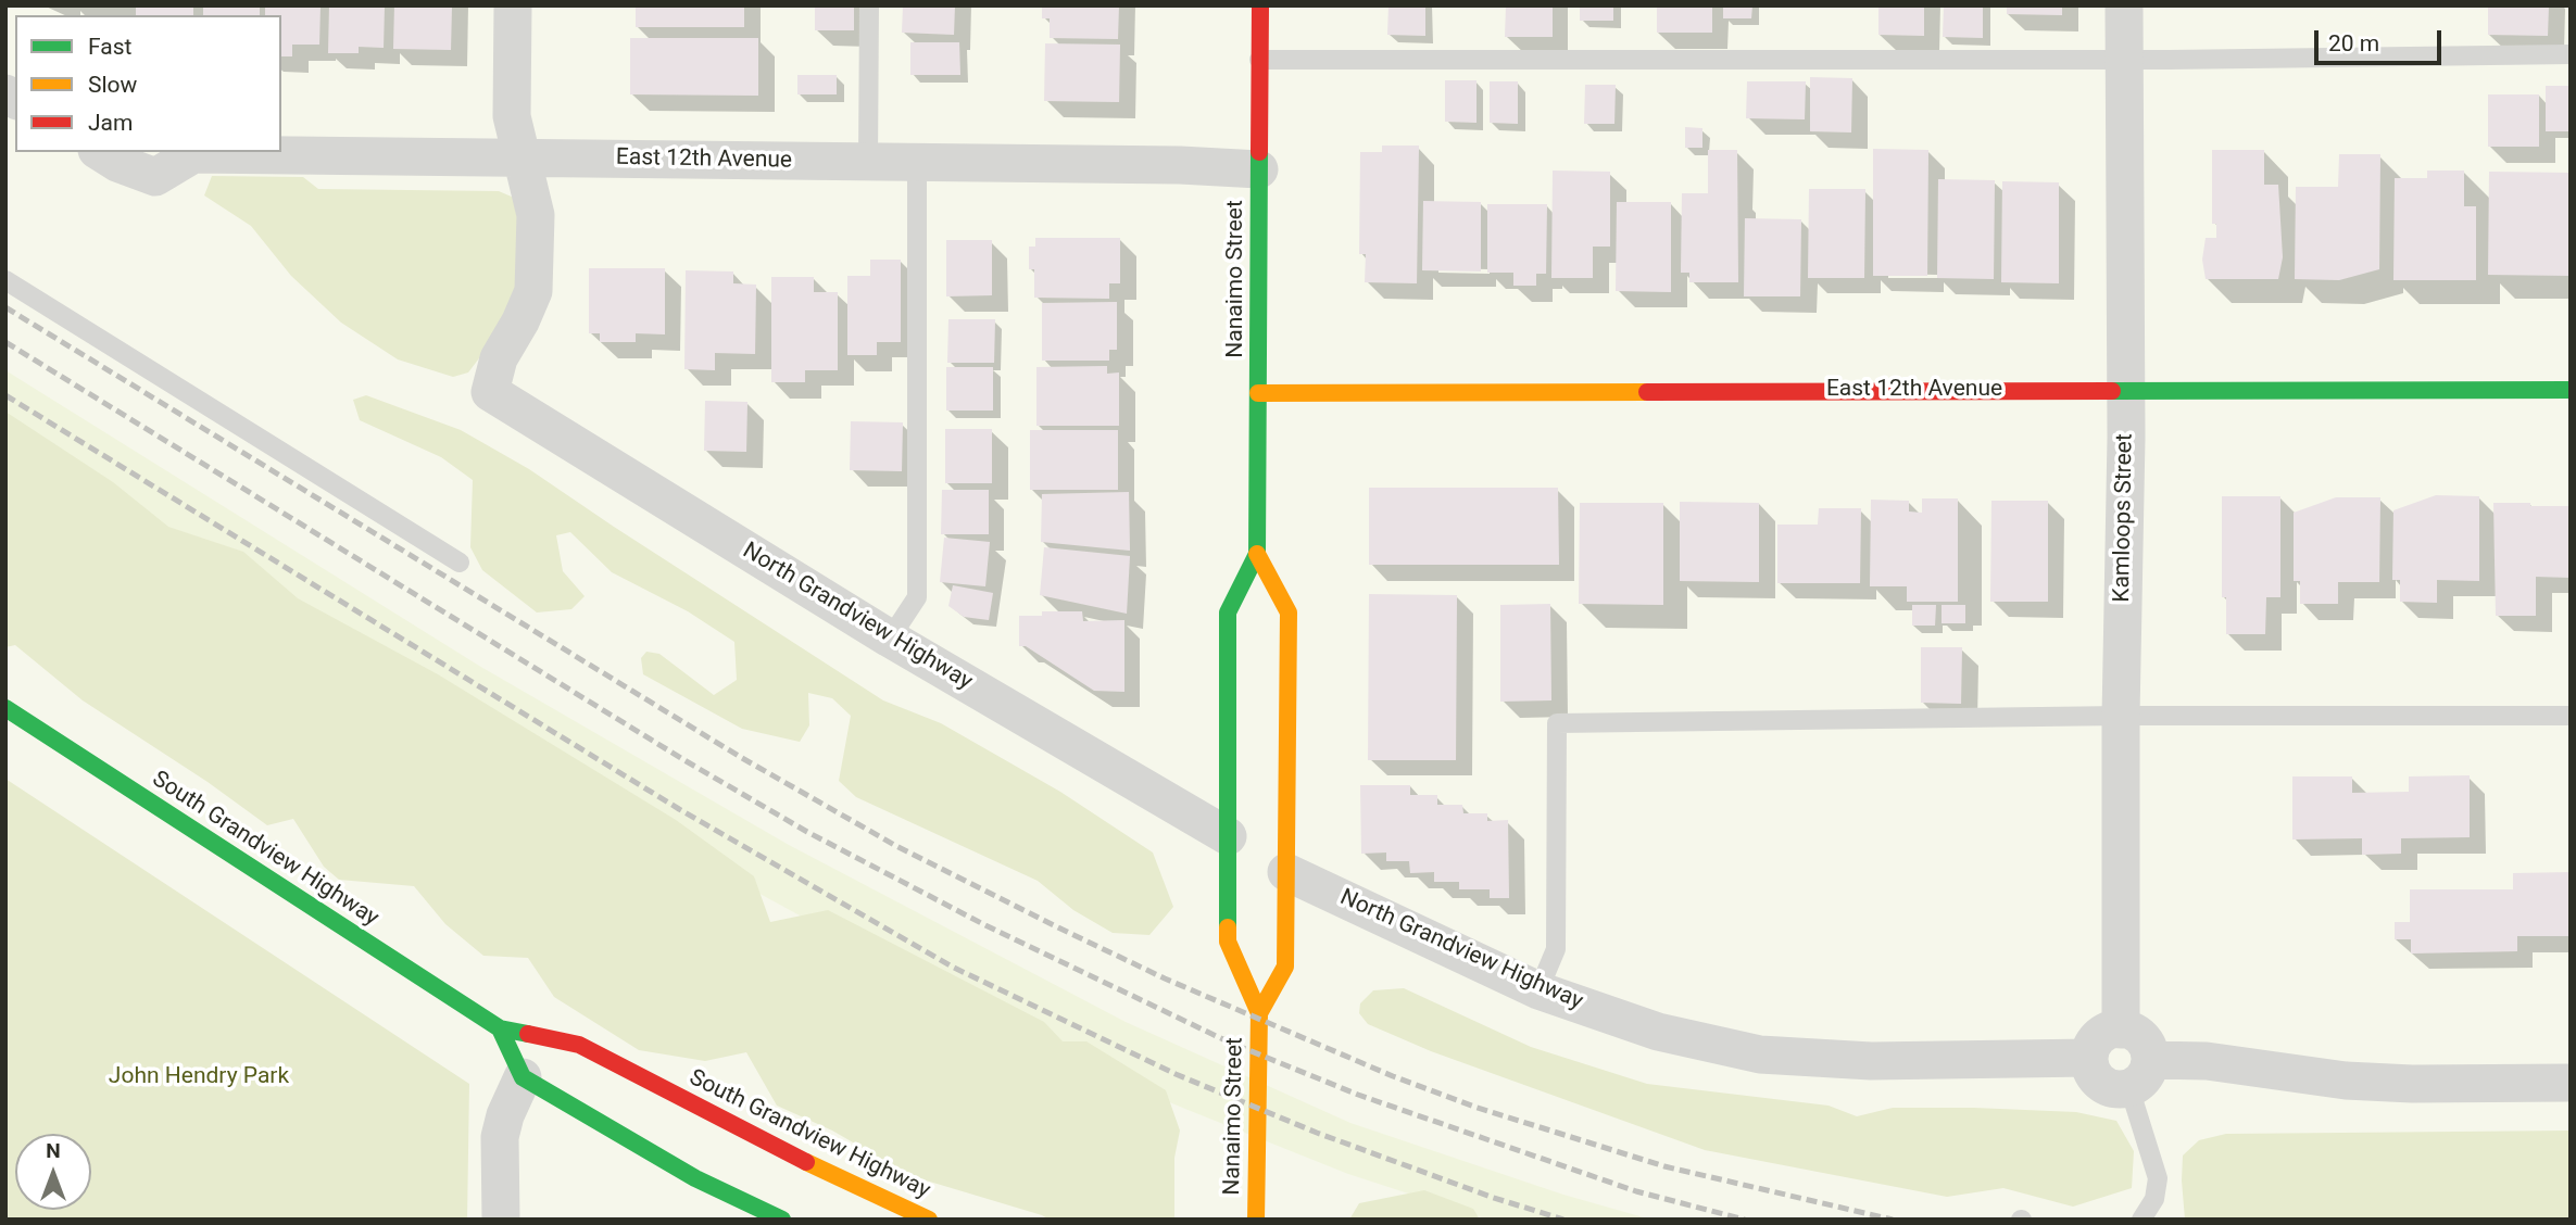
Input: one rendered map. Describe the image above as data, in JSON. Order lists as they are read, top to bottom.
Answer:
{
  "streets": {
    "street": [
      "East 12th Avenue",
      "Nanaimo Street",
      "Kamloops Street",
      "North Grandview Highway",
      "South Grandview Highway"
    ]
  },
  "crossings": [
    ["East 12th Avenue", "Nanaimo Street"],
    ["East 12th Avenue", "Kamloops Street"],
    ["East 12th Avenue", "North Grandview Highway"],
    ["Nanaimo Street", "North Grandview Highway"],
    ["Kamloops Street", "North Grandview Highway"]
  ],
  "parks": ["John Hendry Park"],
  "legend": ["Fast", "Slow", "Jam"],
  "scale_bar": "20 m",
  "north": "top"
}
